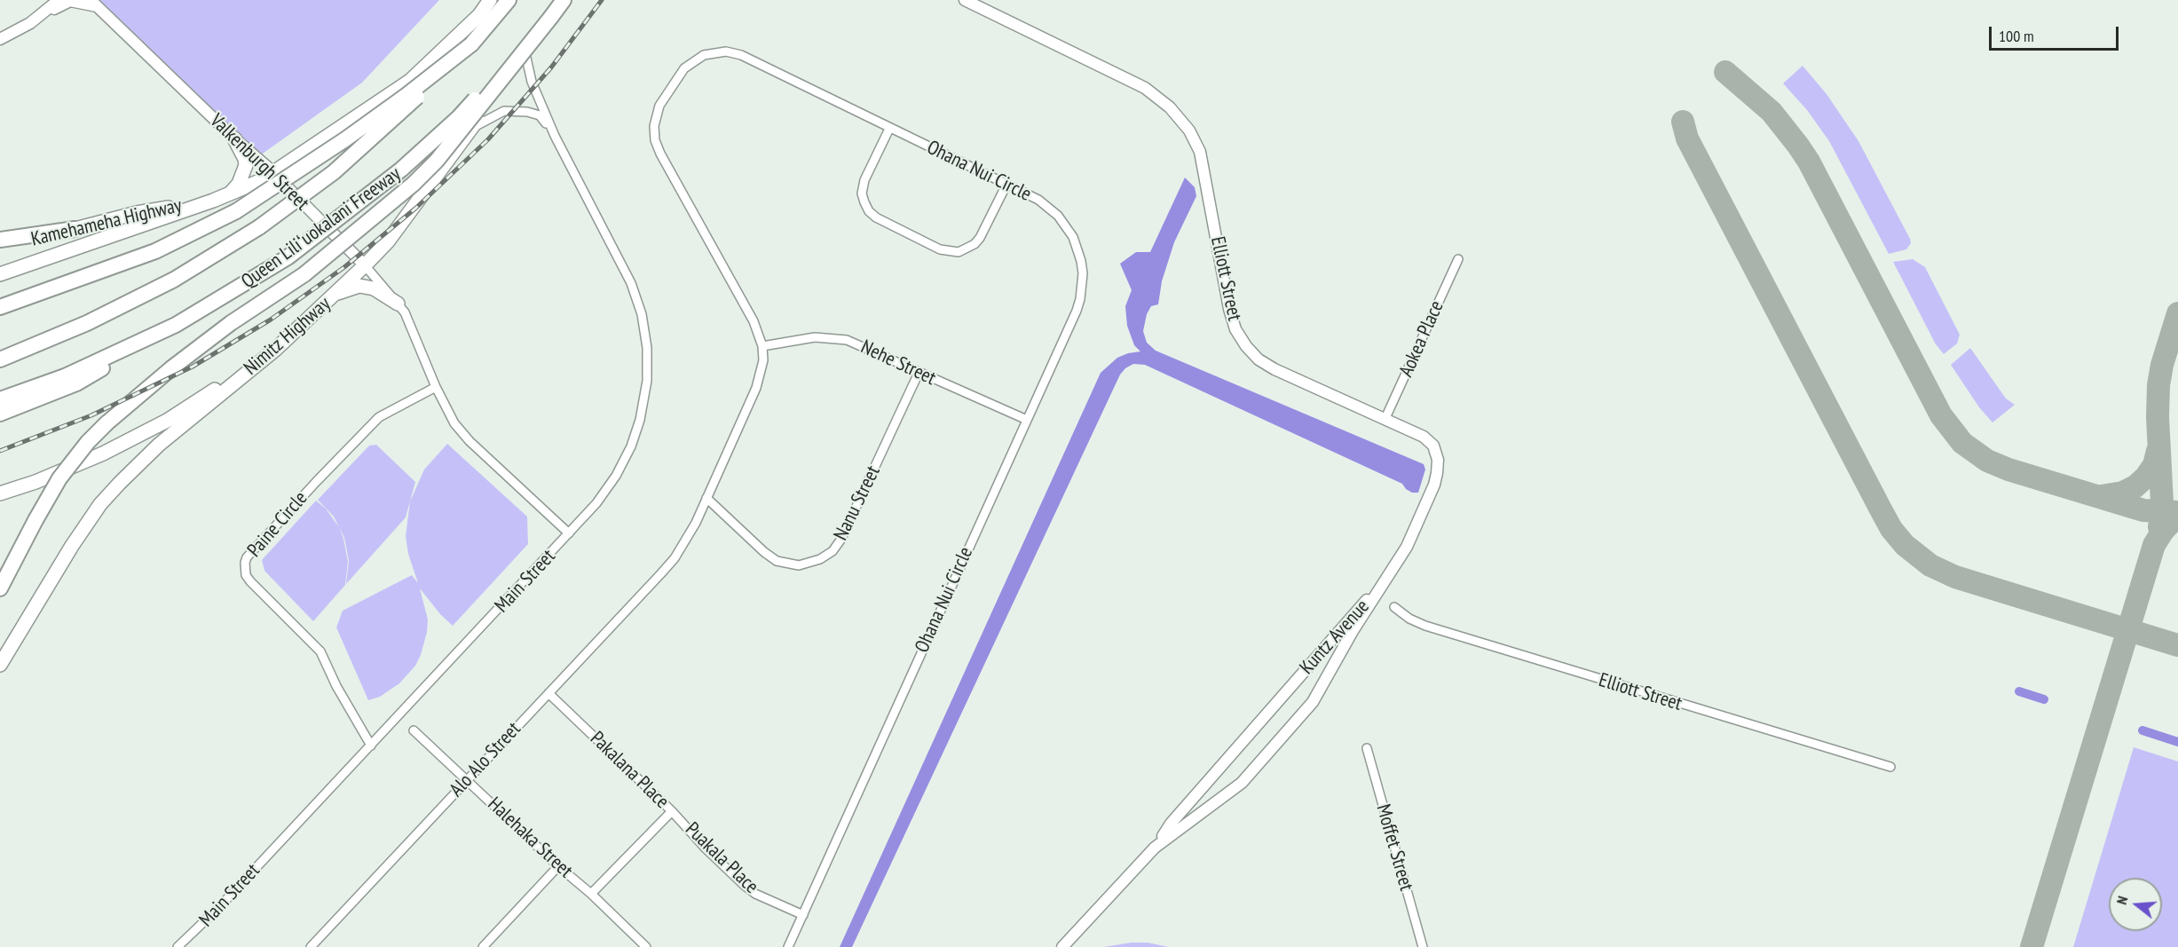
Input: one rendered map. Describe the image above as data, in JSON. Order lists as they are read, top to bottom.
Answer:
{
  "streets": {
    "highway": ["Queen Liliʻuokalani Freeway"],
    "main road": ["Kamehameha Highway", "Nimitz Highway"],
    "street": [
      "Valkenburgh Street",
      "Ohana Nui Circle",
      "Elliott Street",
      "Aokea Place",
      "Nehe Street",
      "Nanu Street",
      "Paine Circle",
      "Main Street",
      "Kuntz Avenue",
      "Alo Alo Street",
      "Pakalana Place",
      "Halehaka Street",
      "Moffet Street",
      "Puakala Place"
    ]
  },
  "crossings": [
    ["Valkenburgh Street", "Nimitz Highway"],
    ["Valkenburgh Street", "Paine Circle"],
    ["Valkenburgh Street", "Main Street"],
    ["Ohana Nui Circle", "Nehe Street"],
    ["Ohana Nui Circle", "Nanu Street"],
    ["Ohana Nui Circle", "Alo Alo Street"],
    ["Ohana Nui Circle", "Puakala Place"],
    ["Elliott Street", "Aokea Place"],
    ["Elliott Street", "Kuntz Avenue"],
    ["Nimitz Highway", "Main Street"],
    ["Nehe Street", "Nanu Street"],
    ["Paine Circle", "Main Street"],
    ["Alo Alo Street", "Pakalana Place"],
    ["Alo Alo Street", "Halehaka Street"],
    ["Pakalana Place", "Halehaka Street"],
    ["Pakalana Place", "Puakala Place"]
  ],
  "scale_bar": "100 m",
  "north": "left"
}
